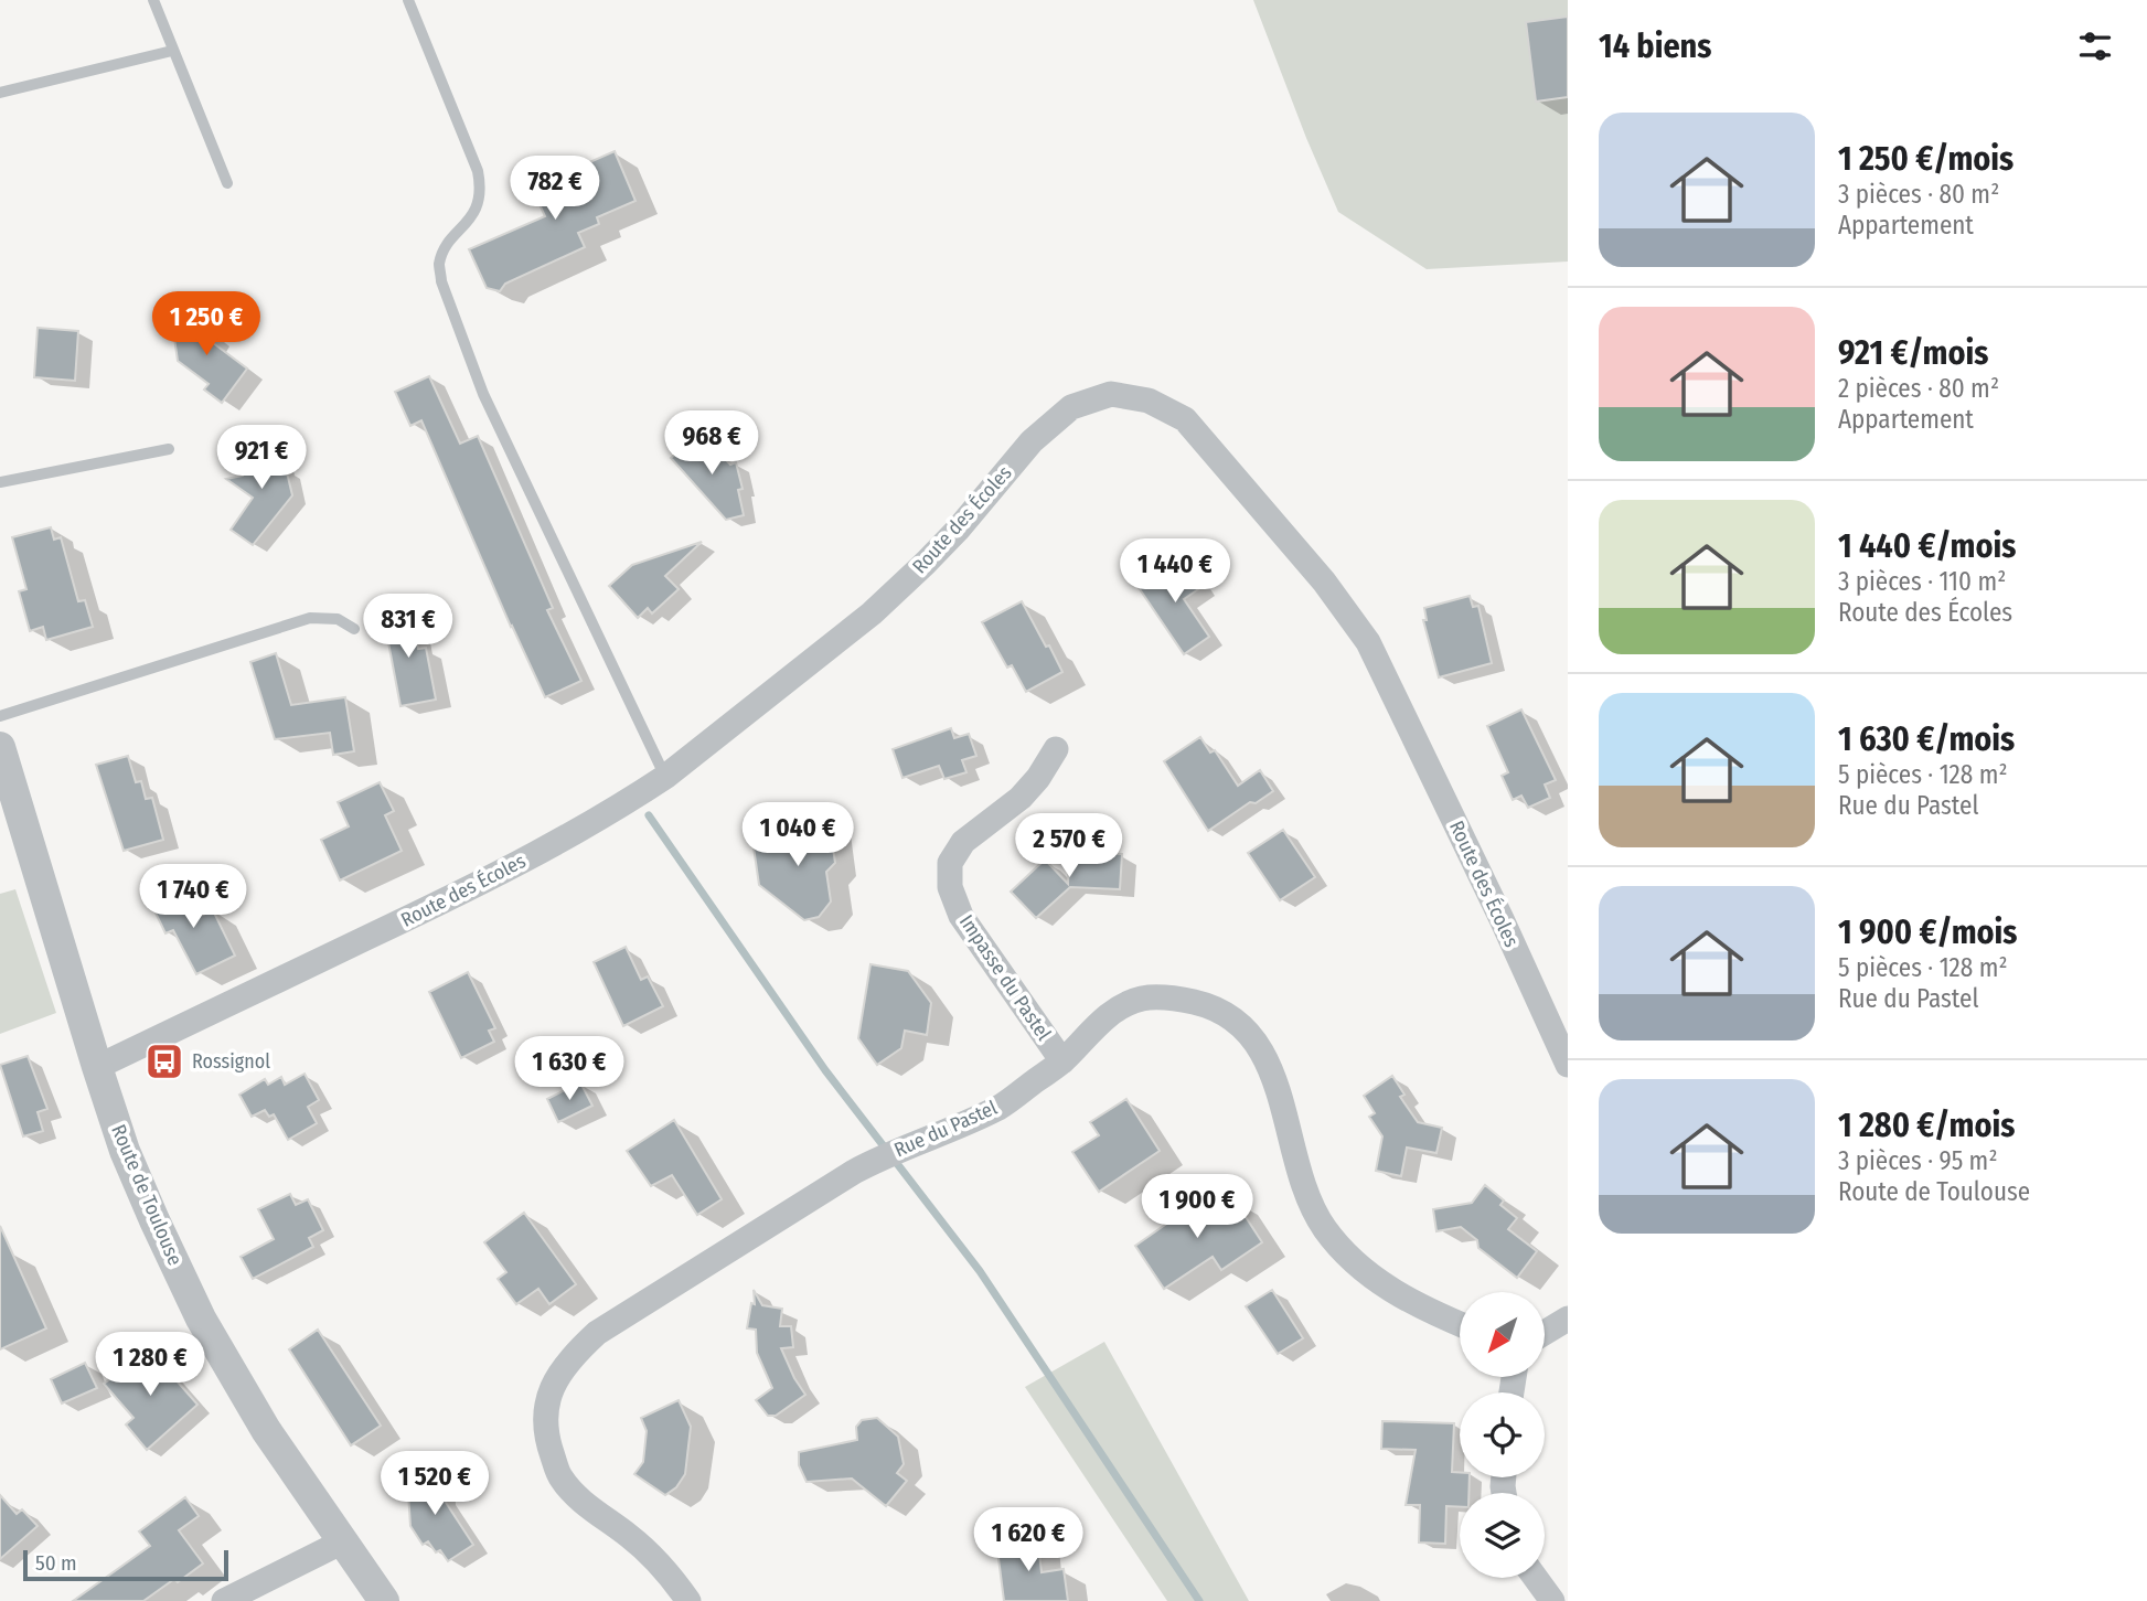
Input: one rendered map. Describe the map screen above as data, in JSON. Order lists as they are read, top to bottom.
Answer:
{
  "streets": {
    "street": [
      "Route des Écoles",
      "Impasse du Pastel",
      "Rue du Pastel",
      "Route de Toulouse"
    ]
  },
  "crossings": [
    ["Route des Écoles", "Route de Toulouse"],
    ["Impasse du Pastel", "Rue du Pastel"]
  ],
  "places": {
    "bus stop": ["Rossignol"]
  },
  "scale_bar": "50 m",
  "north": "bottom left",
  "page": {
    "heading": "14 biens",
    "list": [
      {
        "name": "1 250 €/mois",
        "note": "3 pièces · 80 m² · Appartement"
      },
      {
        "name": "921 €/mois",
        "note": "2 pièces · 80 m² · Appartement"
      },
      {
        "name": "1 440 €/mois",
        "note": "3 pièces · 110 m² · Route des Écoles"
      },
      {
        "name": "1 630 €/mois",
        "note": "5 pièces · 128 m² · Rue du Pastel"
      },
      {
        "name": "1 900 €/mois",
        "note": "5 pièces · 128 m² · Rue du Pastel"
      },
      {
        "name": "1 280 €/mois",
        "note": "3 pièces · 95 m² · Route de Toulouse"
      }
    ],
    "price": [
      "782 €",
      "1 250 €",
      "968 €",
      "921 €",
      "1 440 €",
      "831 €",
      "1 040 €",
      "2 570 €",
      "1 740 €",
      "1 630 €",
      "1 900 €",
      "1 280 €",
      "1 520 €",
      "1 620 €"
    ],
    "scale": "50 m"
  }
}
